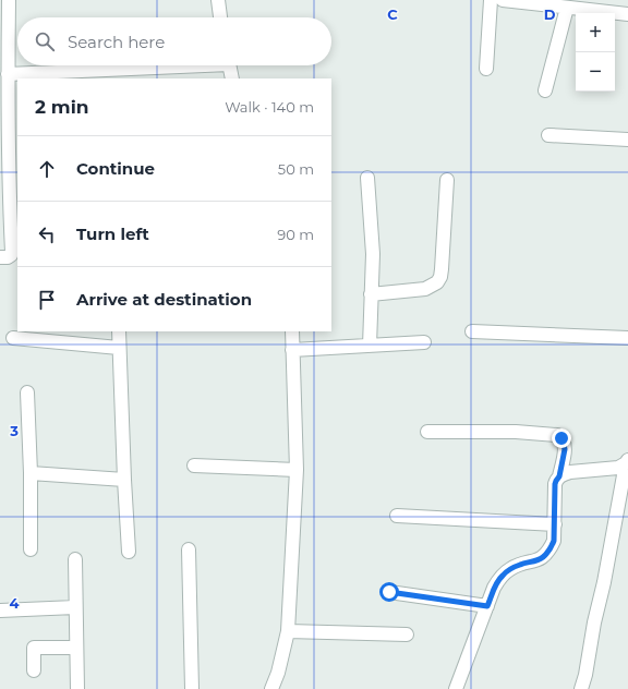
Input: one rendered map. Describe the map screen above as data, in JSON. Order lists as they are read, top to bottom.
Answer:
{
  "page": {
    "map_buttons": ["+", "−"],
    "search": "Search here",
    "heading": ["2 min", "Walk · 140 m"],
    "list": [
      ["Continue", "50 m"],
      ["Turn left", "90 m"],
      "Arrive at destination"
    ]
  },
  "grid": {
    "columns": ["C", "D"],
    "rows": ["3", "4"]
  }
}
